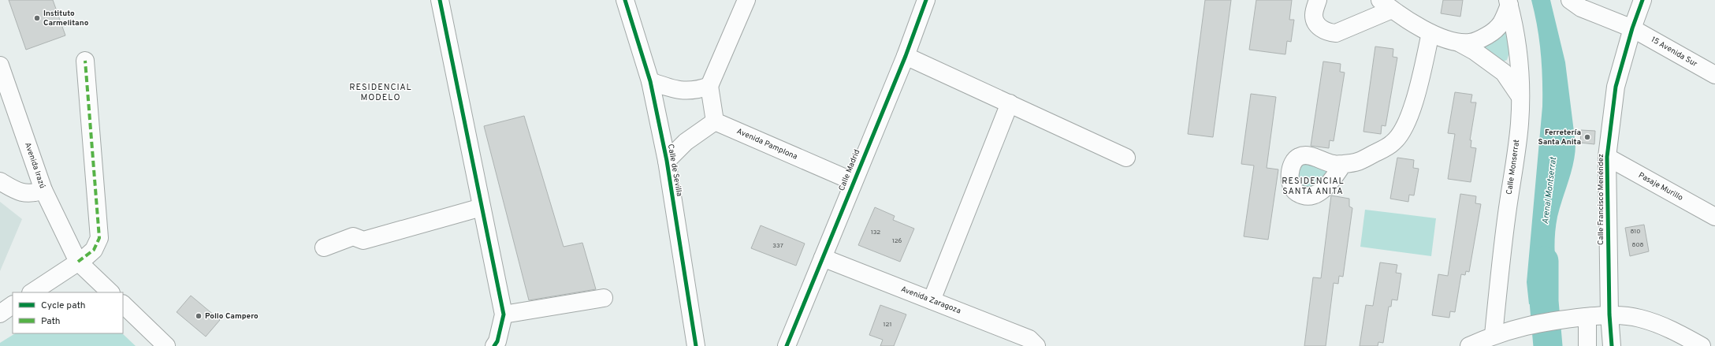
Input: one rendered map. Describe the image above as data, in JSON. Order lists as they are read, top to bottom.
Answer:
{
  "streets": {
    "street": [
      "15 Avenida Sur",
      "Avenida Pamplona",
      "Avenida Irazú",
      "Calle Monserrat",
      "Calle de Sevilla",
      "Calle Madrid",
      "Pasaje Murillo",
      "Calle Francisco Menéndez",
      "Avenida Zaragoza"
    ]
  },
  "crossings": [
    ["15 Avenida Sur", "Calle Francisco Menéndez"],
    ["Avenida Pamplona", "Calle Madrid"],
    ["Calle Madrid", "Avenida Zaragoza"],
    ["Pasaje Murillo", "Calle Francisco Menéndez"]
  ],
  "districts": ["RESIDENCIAL MODELO", "RESIDENCIAL SANTA ANITA"],
  "water": ["Arenal Montserrat"],
  "places": ["Instituto Carmelitano", "Ferretería Santa Anita", "Pollo Campero"],
  "house_numbers": [
    "810",
    "132",
    "126",
    "808",
    "337",
    "121"
  ],
  "legend": ["Cycle path", "Path"]
}
